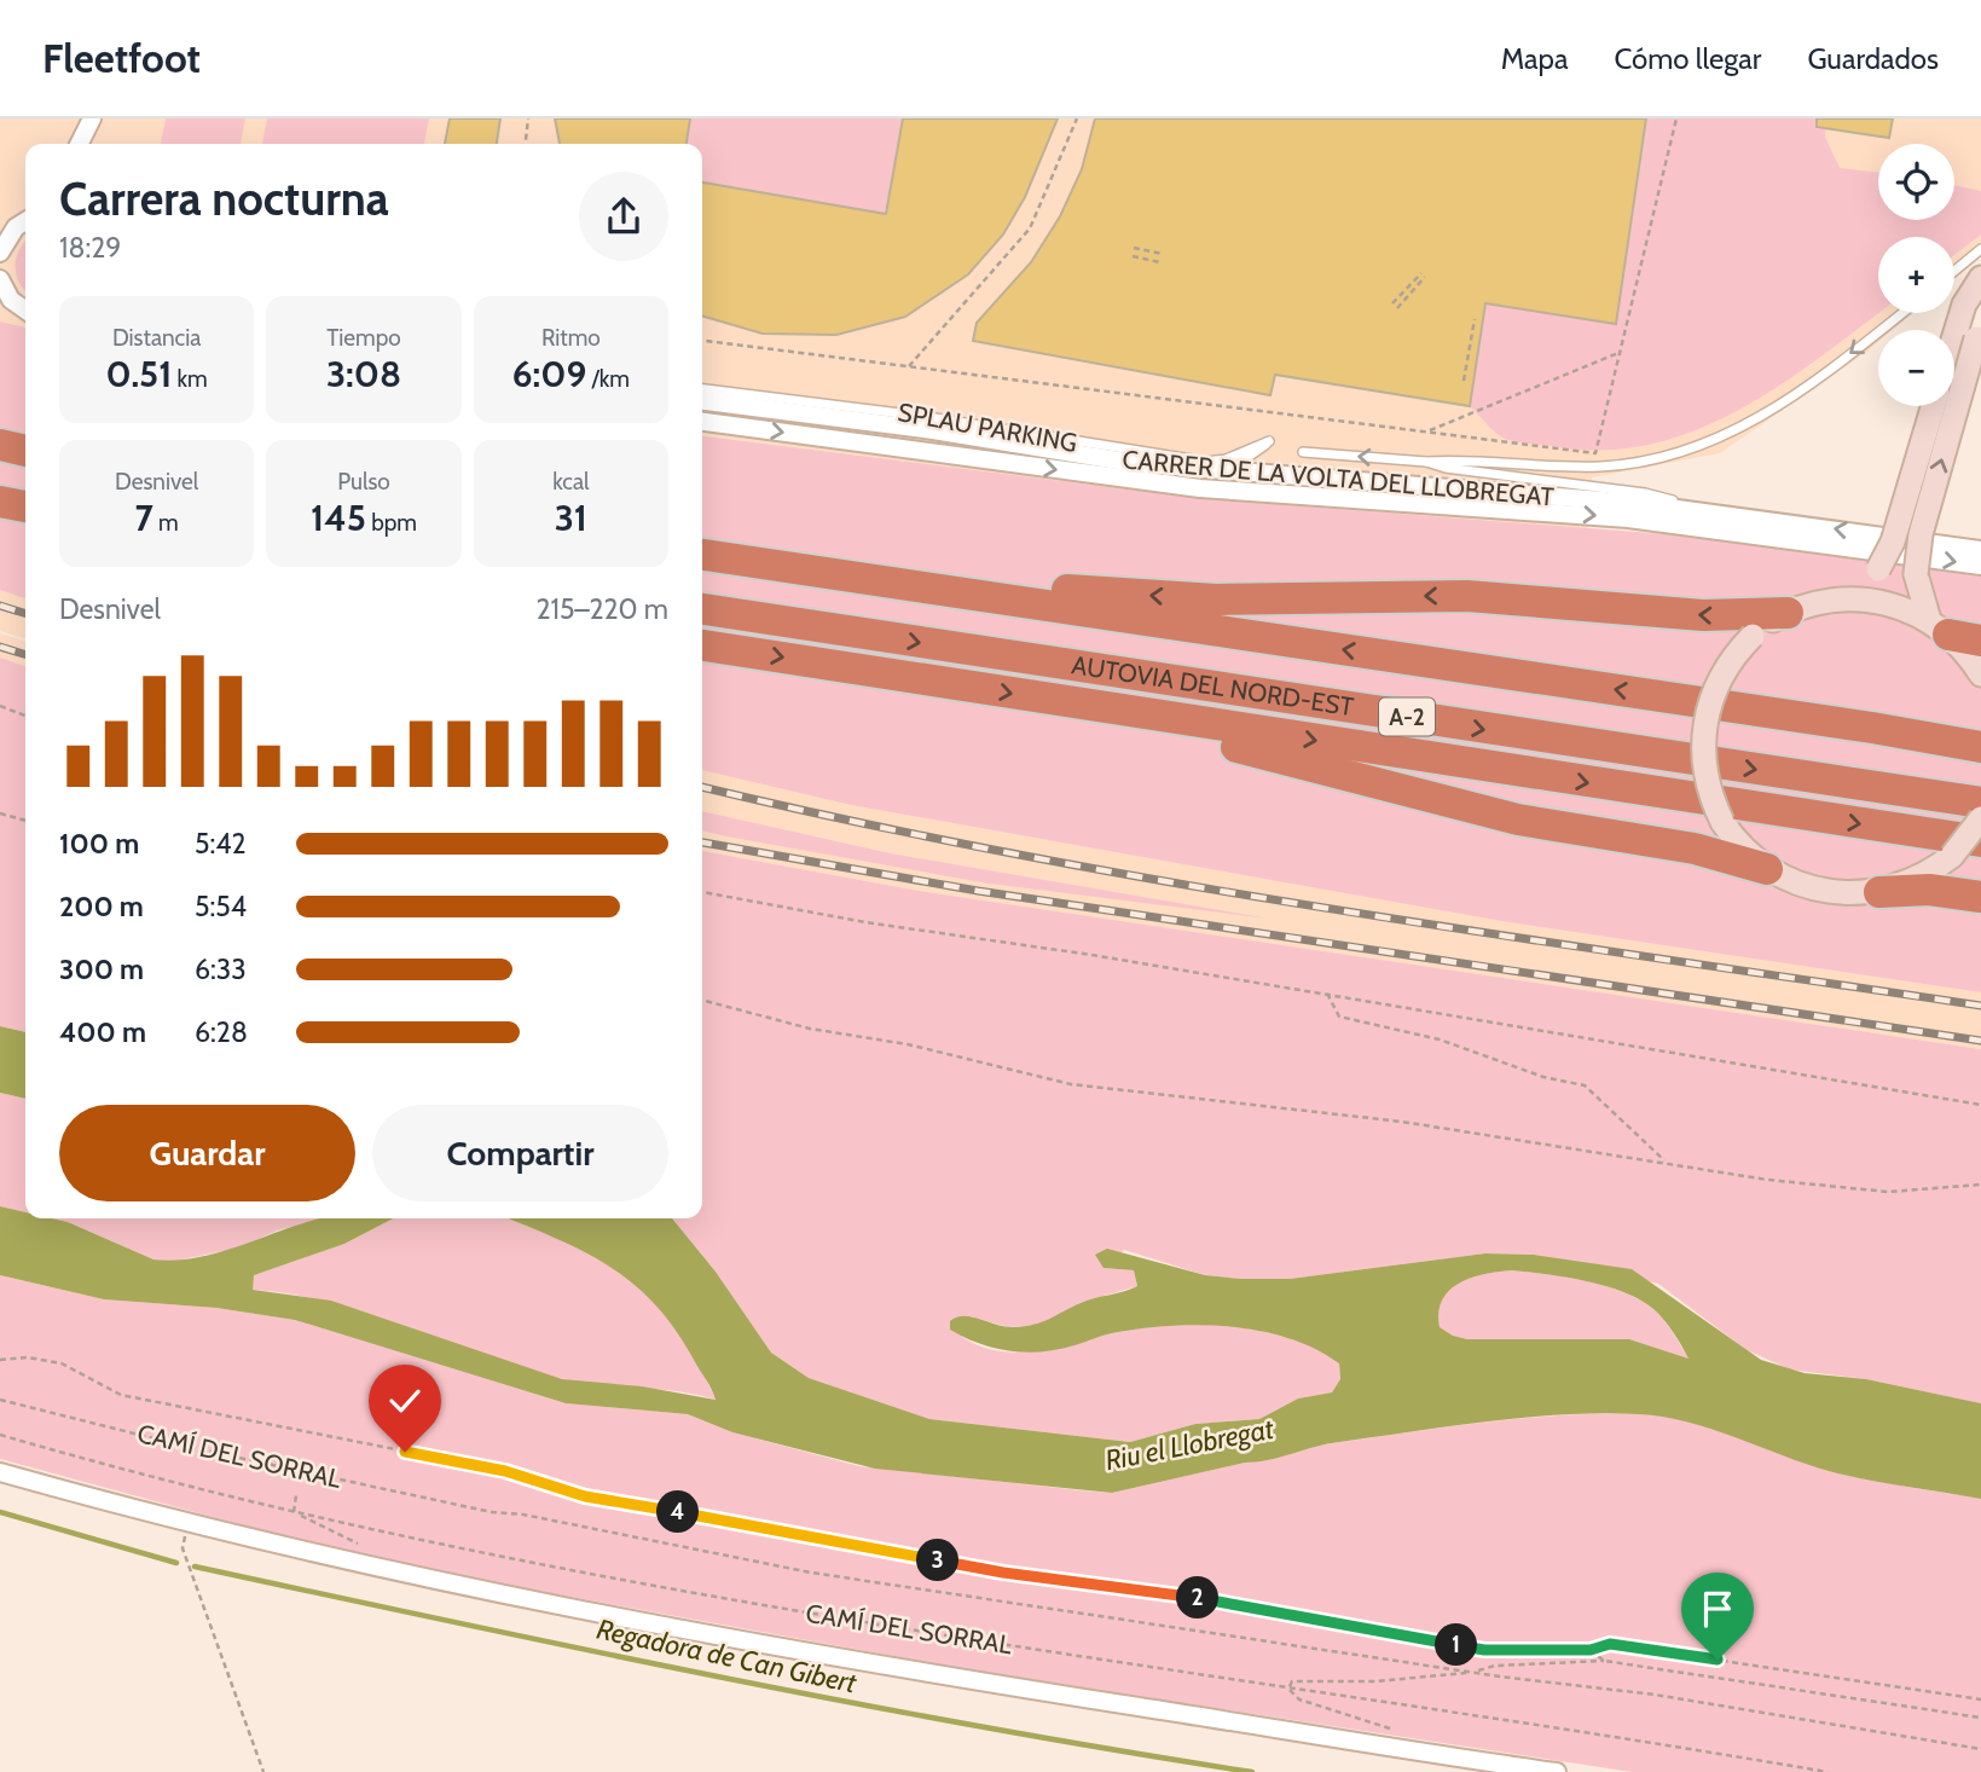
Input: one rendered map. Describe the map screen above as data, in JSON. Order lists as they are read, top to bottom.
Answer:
{
  "streets": {
    "highway": ["AUTOVIA DEL NORD-EST", "A-2"],
    "street": ["CARRER DE LA VOLTA DEL LLOBREGAT", "CAMÍ DEL SORRAL"],
    "lane": ["SPLAU PARKING"]
  },
  "crossings": [
    ["SPLAU PARKING", "CARRER DE LA VOLTA DEL LLOBREGAT"]
  ],
  "water": ["Riu el Llobregat", "Regadora de Can Gibert"],
  "page": {
    "header": "Fleetfoot",
    "nav": ["Mapa", "Cómo llegar", "Guardados"],
    "map_buttons": ["+", "−"],
    "heading": ["Carrera nocturna", "18:29"],
    "stats": [
      ["Distancia", "0.51 km"],
      ["Tiempo", "3:08"],
      ["Ritmo", "6:09 /km"],
      ["Desnivel", "7 m"],
      ["Pulso", "145 bpm"],
      ["kcal", "31"]
    ],
    "chart": ["Desnivel", "215–220 m"],
    "list": [
      {
        "name": "100 m",
        "note": "5:42"
      },
      {
        "name": "200 m",
        "note": "5:54"
      },
      {
        "name": "300 m",
        "note": "6:33"
      },
      {
        "name": "400 m",
        "note": "6:28"
      }
    ],
    "buttons": ["Guardar", "Compartir"],
    "pins": [
      "4",
      "3",
      "2",
      "1"
    ]
  }
}
